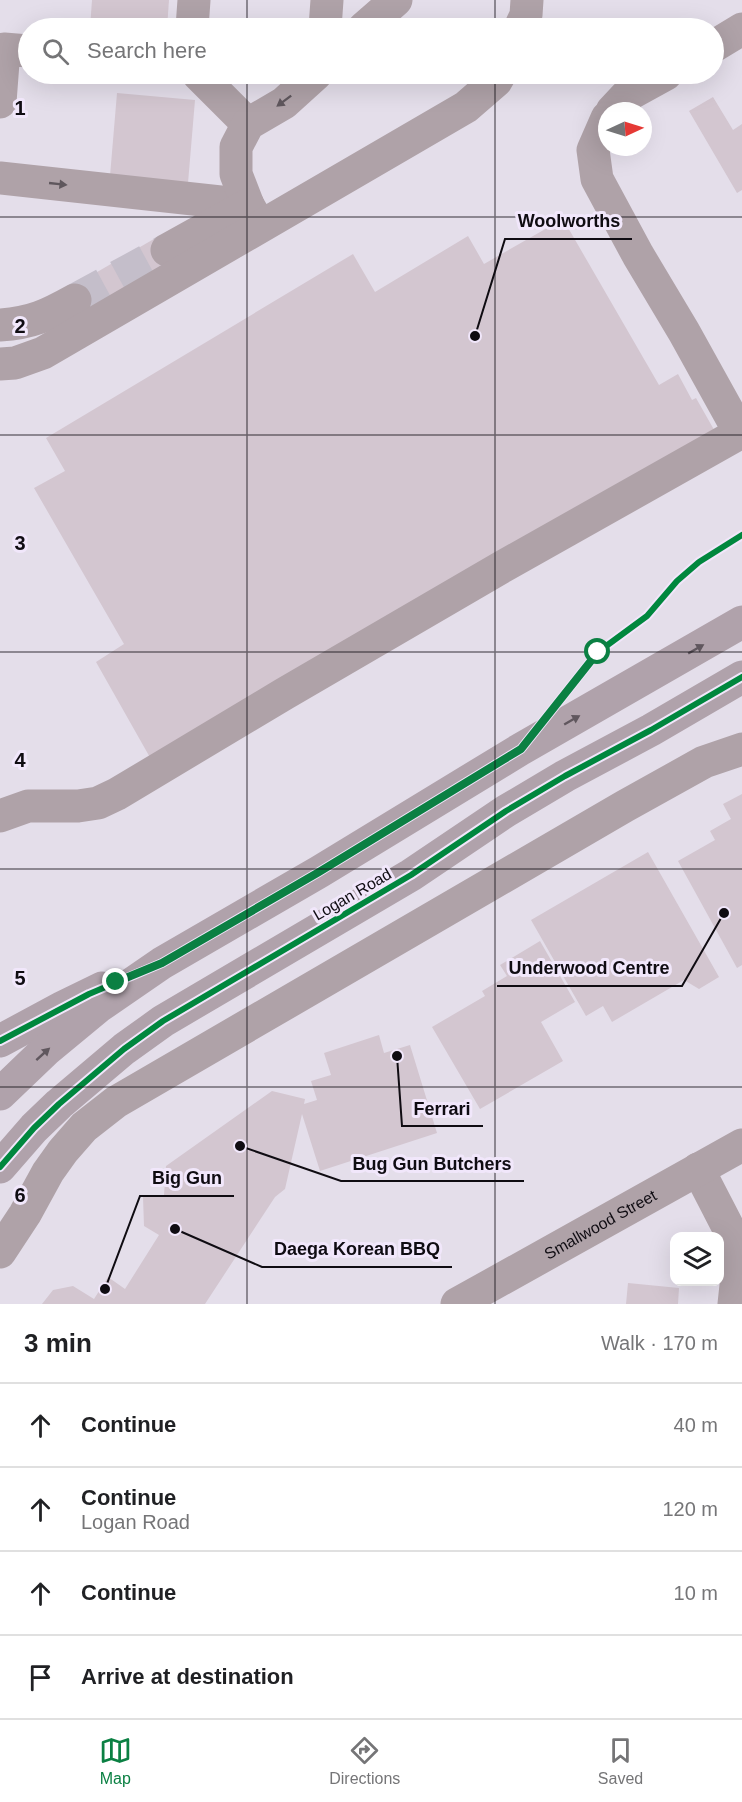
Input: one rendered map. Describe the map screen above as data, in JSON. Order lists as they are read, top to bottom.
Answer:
{
  "streets": {
    "main road": ["Logan Road"],
    "street": ["Smallwood Street"]
  },
  "places": [
    "Woolworths",
    "Underwood Centre",
    "Ferrari",
    "Bug Gun Butchers",
    "Daega Korean BBQ",
    "Big Gun"
  ],
  "north": "right",
  "page": {
    "search": "Search here",
    "heading": ["3 min", "Walk · 170 m"],
    "list": [
      ["Continue", "40 m"],
      ["Continue", "Logan Road", "120 m"],
      ["Continue", "10 m"],
      "Arrive at destination"
    ],
    "nav": ["Map", "Directions", "Saved"]
  },
  "grid": {
    "rows": [
      "1",
      "2",
      "3",
      "4",
      "5",
      "6"
    ]
  }
}
